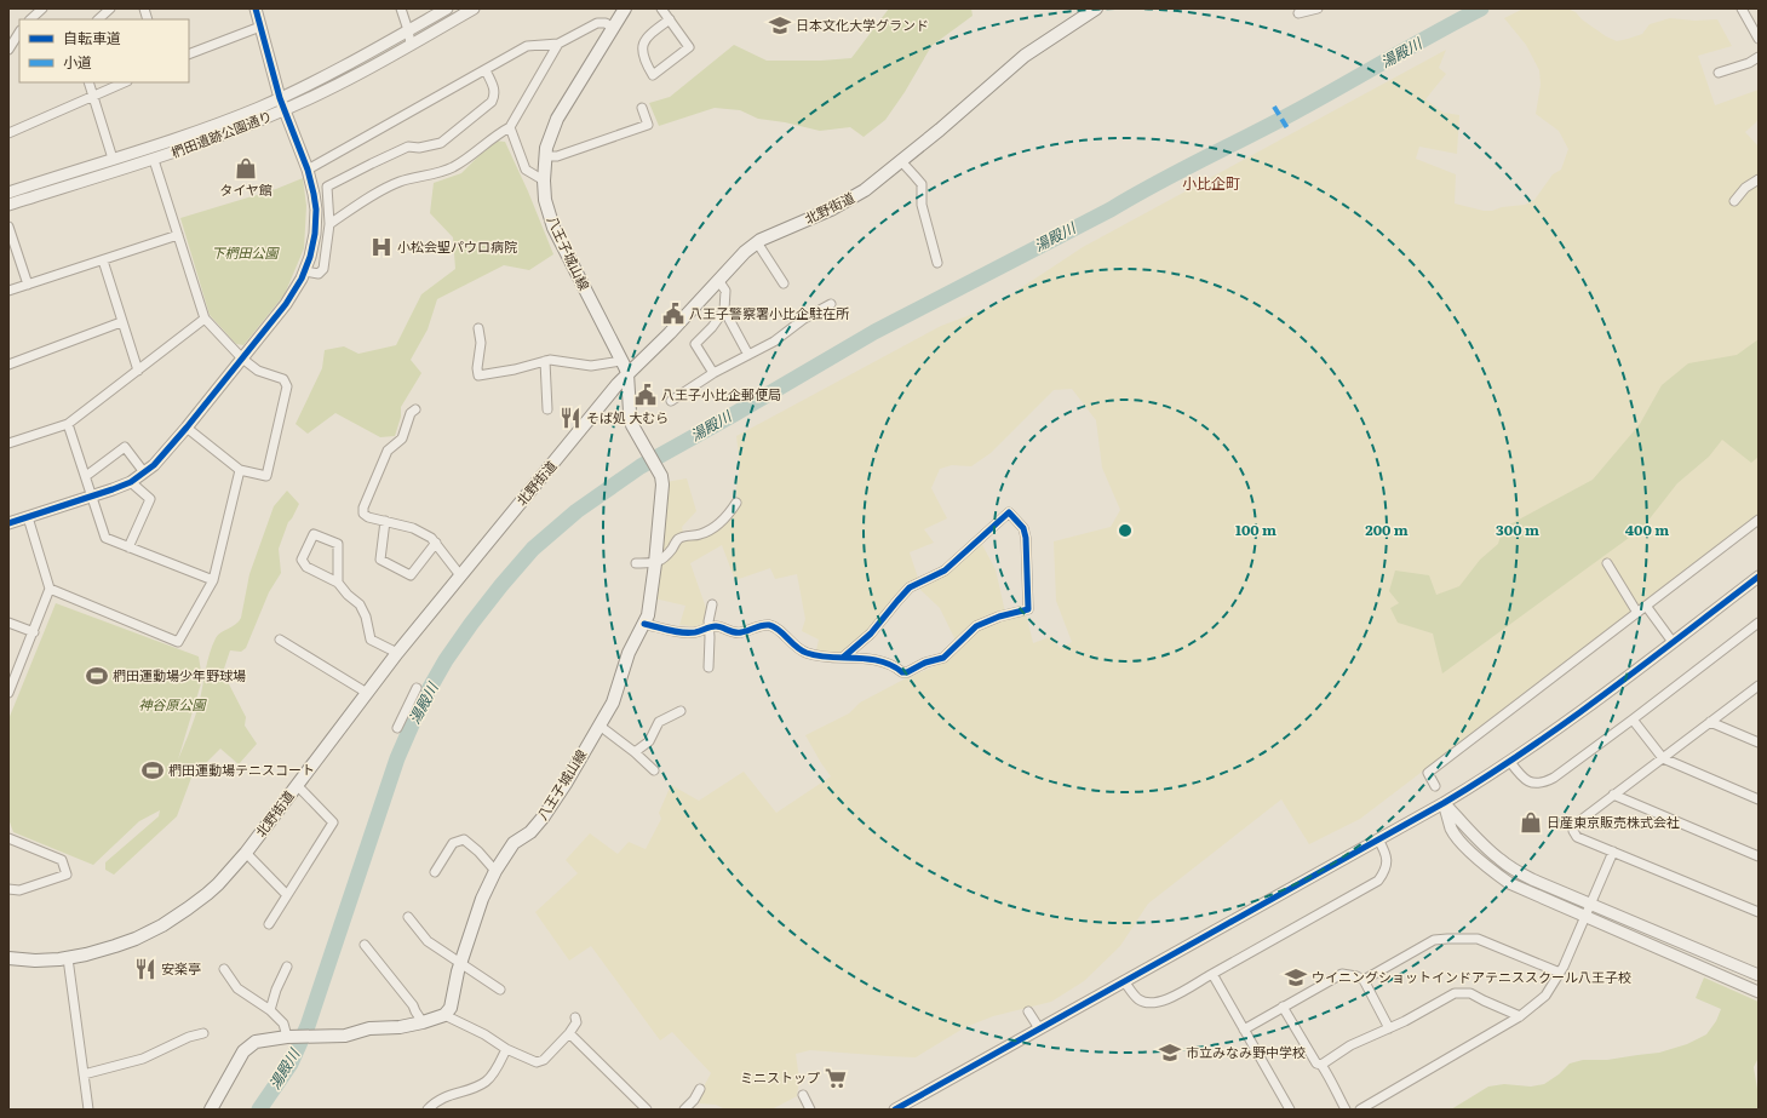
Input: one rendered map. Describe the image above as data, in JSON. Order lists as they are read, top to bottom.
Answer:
{
  "streets": {
    "main road": ["北野街道", "八王子城山線"],
    "street": ["椚田遺跡公園通り"]
  },
  "crossings": [
    ["北野街道", "八王子城山線"]
  ],
  "districts": ["小比企町"],
  "water": ["湯殿川"],
  "parks": ["下椚田公園", "神谷原公園"],
  "places": {
    "school or university": ["日本文化大学グランド", "ウイニングショットインドアテニススクール八王子校", "市立みなみ野中学校"],
    "shop": ["タイヤ館", "日産東京販売株式会社"],
    "hospital": ["小松会聖パウロ病院"],
    "public building": ["八王子警察署小比企駐在所", "八王子小比企郵便局"],
    "restaurant": ["そば処 大むら", "安楽亭"],
    "sports": ["椚田運動場少年野球場", "椚田運動場テニスコート"],
    "supermarket": ["ミニストップ"]
  },
  "legend": ["自転車道", "小道"],
  "rings": [
    "100 m",
    "200 m",
    "300 m",
    "400 m"
  ]
}
